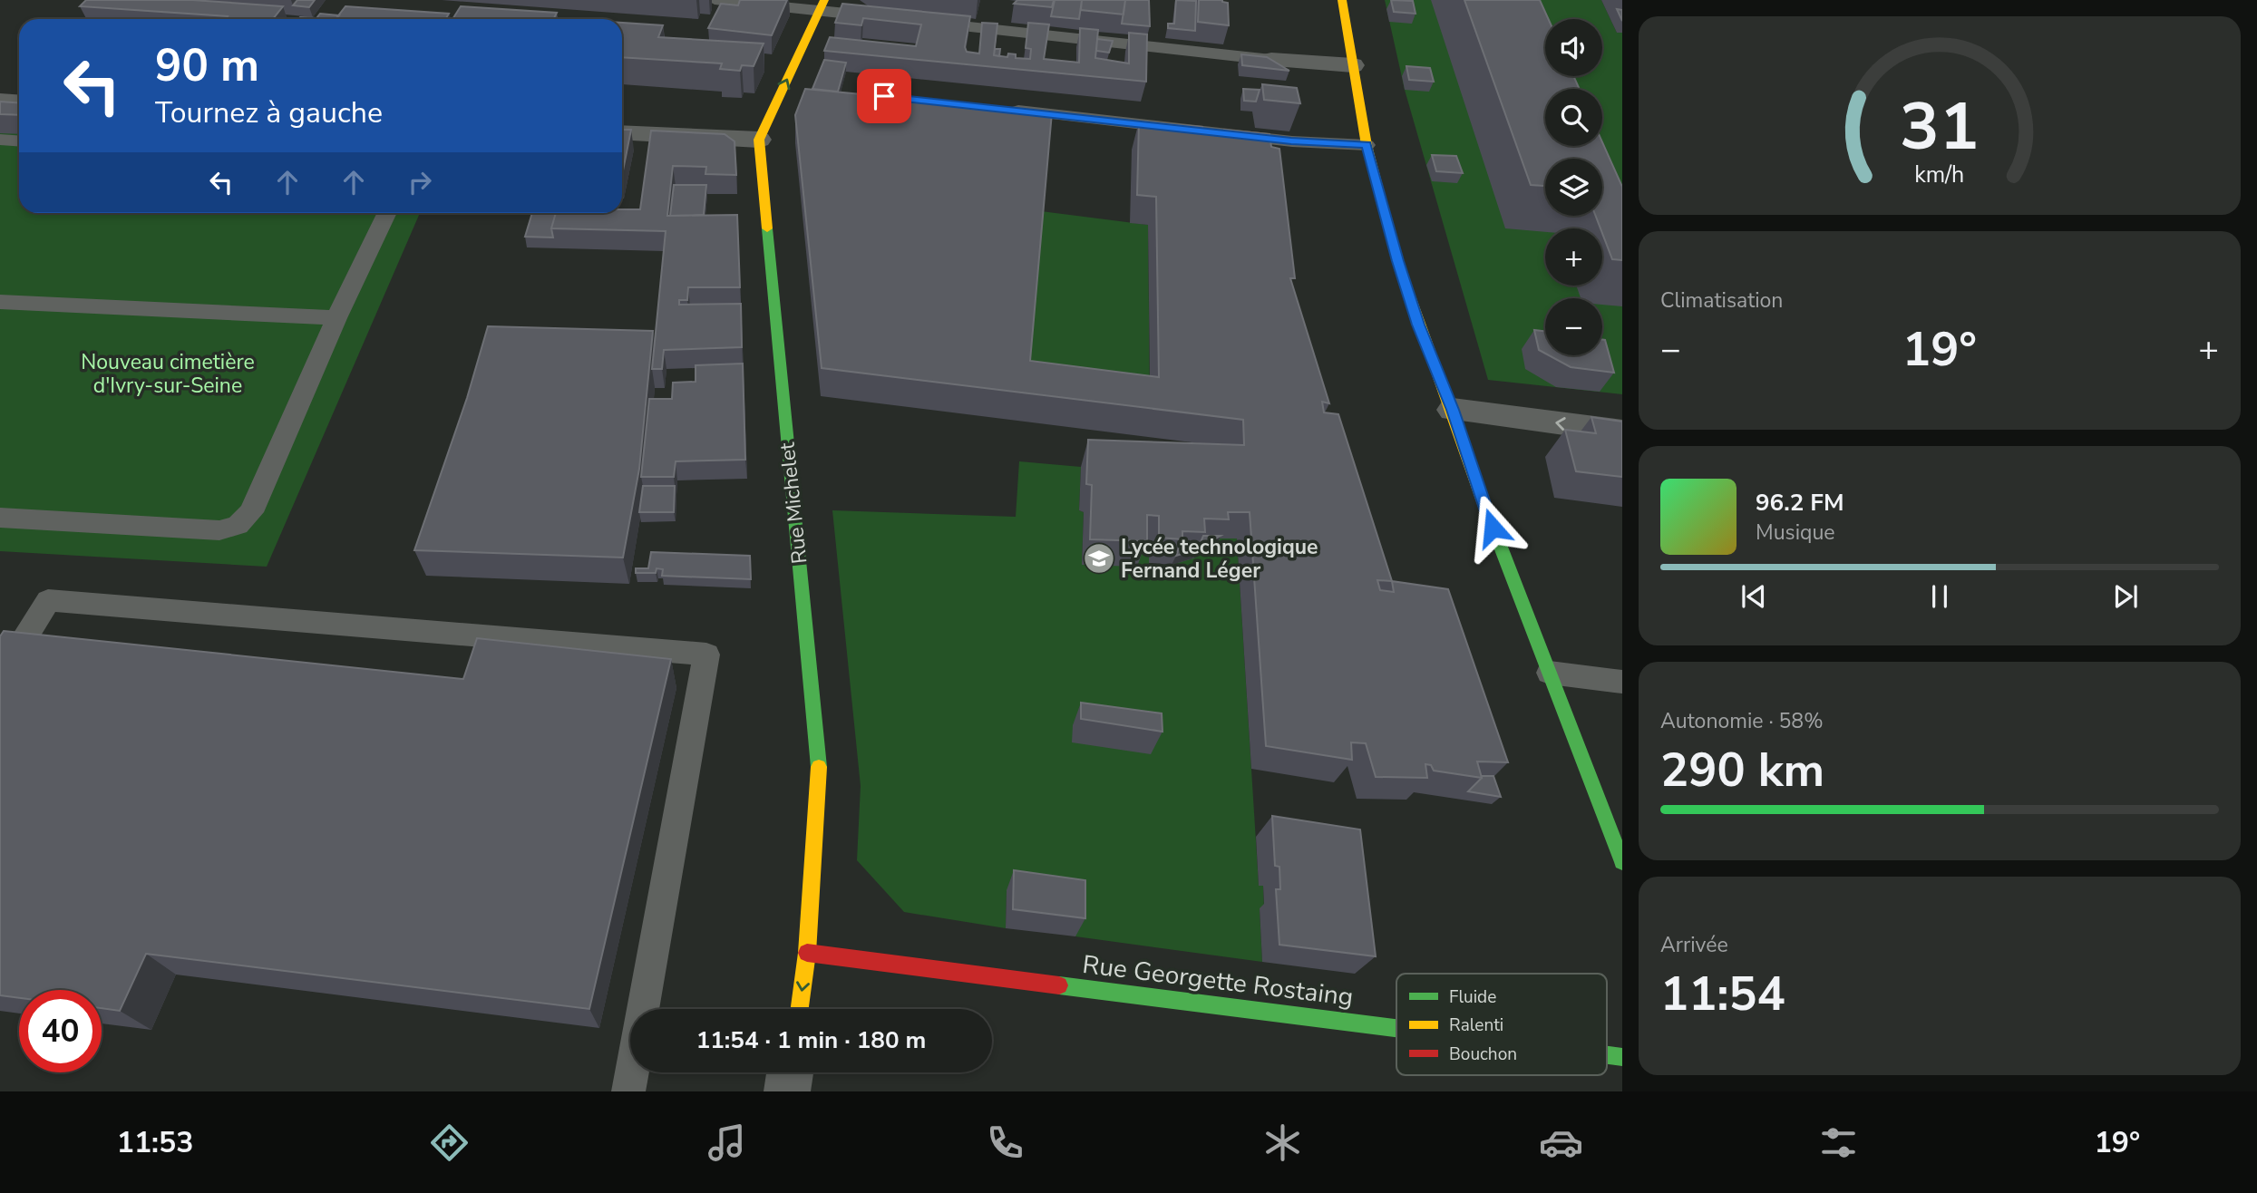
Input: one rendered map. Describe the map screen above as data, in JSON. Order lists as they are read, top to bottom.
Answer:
{
  "streets": {
    "street": ["Rue Michelet", "Rue Georgette Rostaing"]
  },
  "crossings": [
    ["Rue Michelet", "Rue Georgette Rostaing"]
  ],
  "parks": ["Nouveau cimetière d'Ivry-sur-Seine"],
  "places": {
    "school or university": ["Lycée technologique Fernand Léger"]
  },
  "legend": ["Fluide", "Ralenti", "Bouchon"],
  "page": {
    "map_buttons": ["+", "−"],
    "turn": ["90 m", "Tournez à gauche"],
    "tile": [
      "Climatisation",
      ["Autonomie · 58%", "290 km"],
      ["Arrivée", "11:54"]
    ],
    "heat": ["−", "19°", "+"],
    "song": ["96.2 FM", "Musique"],
    "limit": "40",
    "trip": "11:54 · 1 min · 180 m",
    "tabs": ["11:53", "19°"],
    "gauge": ["31", "km/h"]
  }
}
